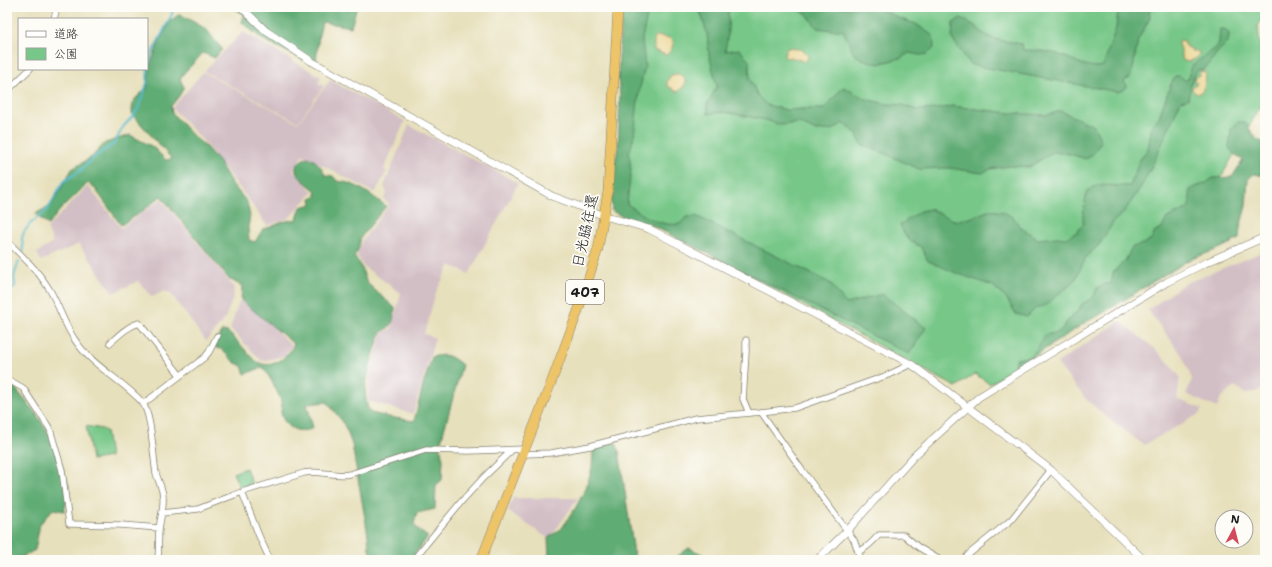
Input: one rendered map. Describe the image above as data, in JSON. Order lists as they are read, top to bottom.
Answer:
{
  "streets": {
    "highway": ["日光脇往還", "407"]
  },
  "legend": ["道路", "公園"],
  "north": "top"
}
